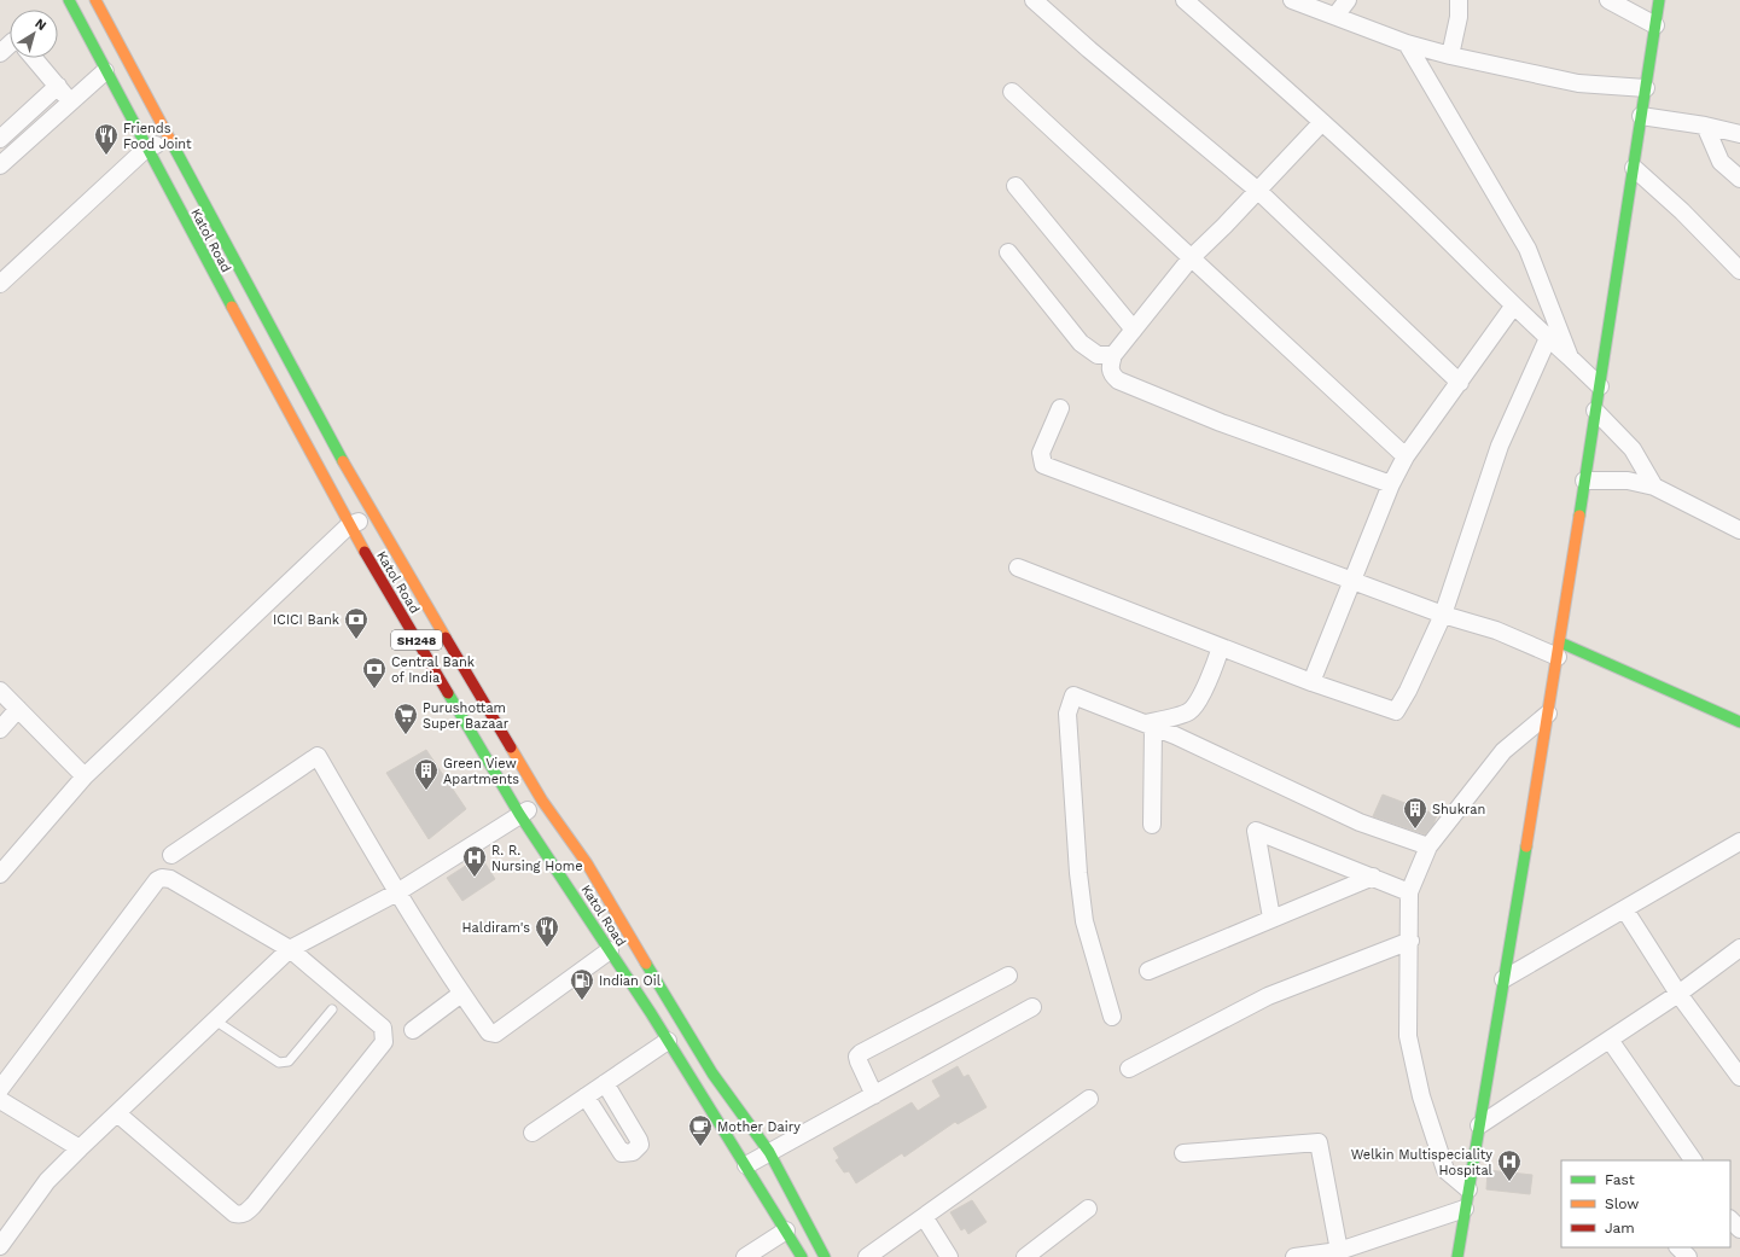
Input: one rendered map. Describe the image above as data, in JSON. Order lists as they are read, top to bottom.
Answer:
{
  "streets": {
    "main road": ["Katol Road", "SH248"]
  },
  "places": {
    "restaurant": ["Friends Food Joint", "Haldiram's"],
    "bank": ["ICICI Bank", "Central Bank of India"],
    "supermarket": ["Purushottam Super Bazaar"],
    "building": ["Green View Apartments", "Shukran"],
    "hospital": ["R. R. Nursing Home", "Welkin Multispeciality Hospital"],
    "fuel station": ["Indian Oil"],
    "cafe": ["Mother Dairy"]
  },
  "legend": ["Fast", "Slow", "Jam"],
  "north": "top right"
}
